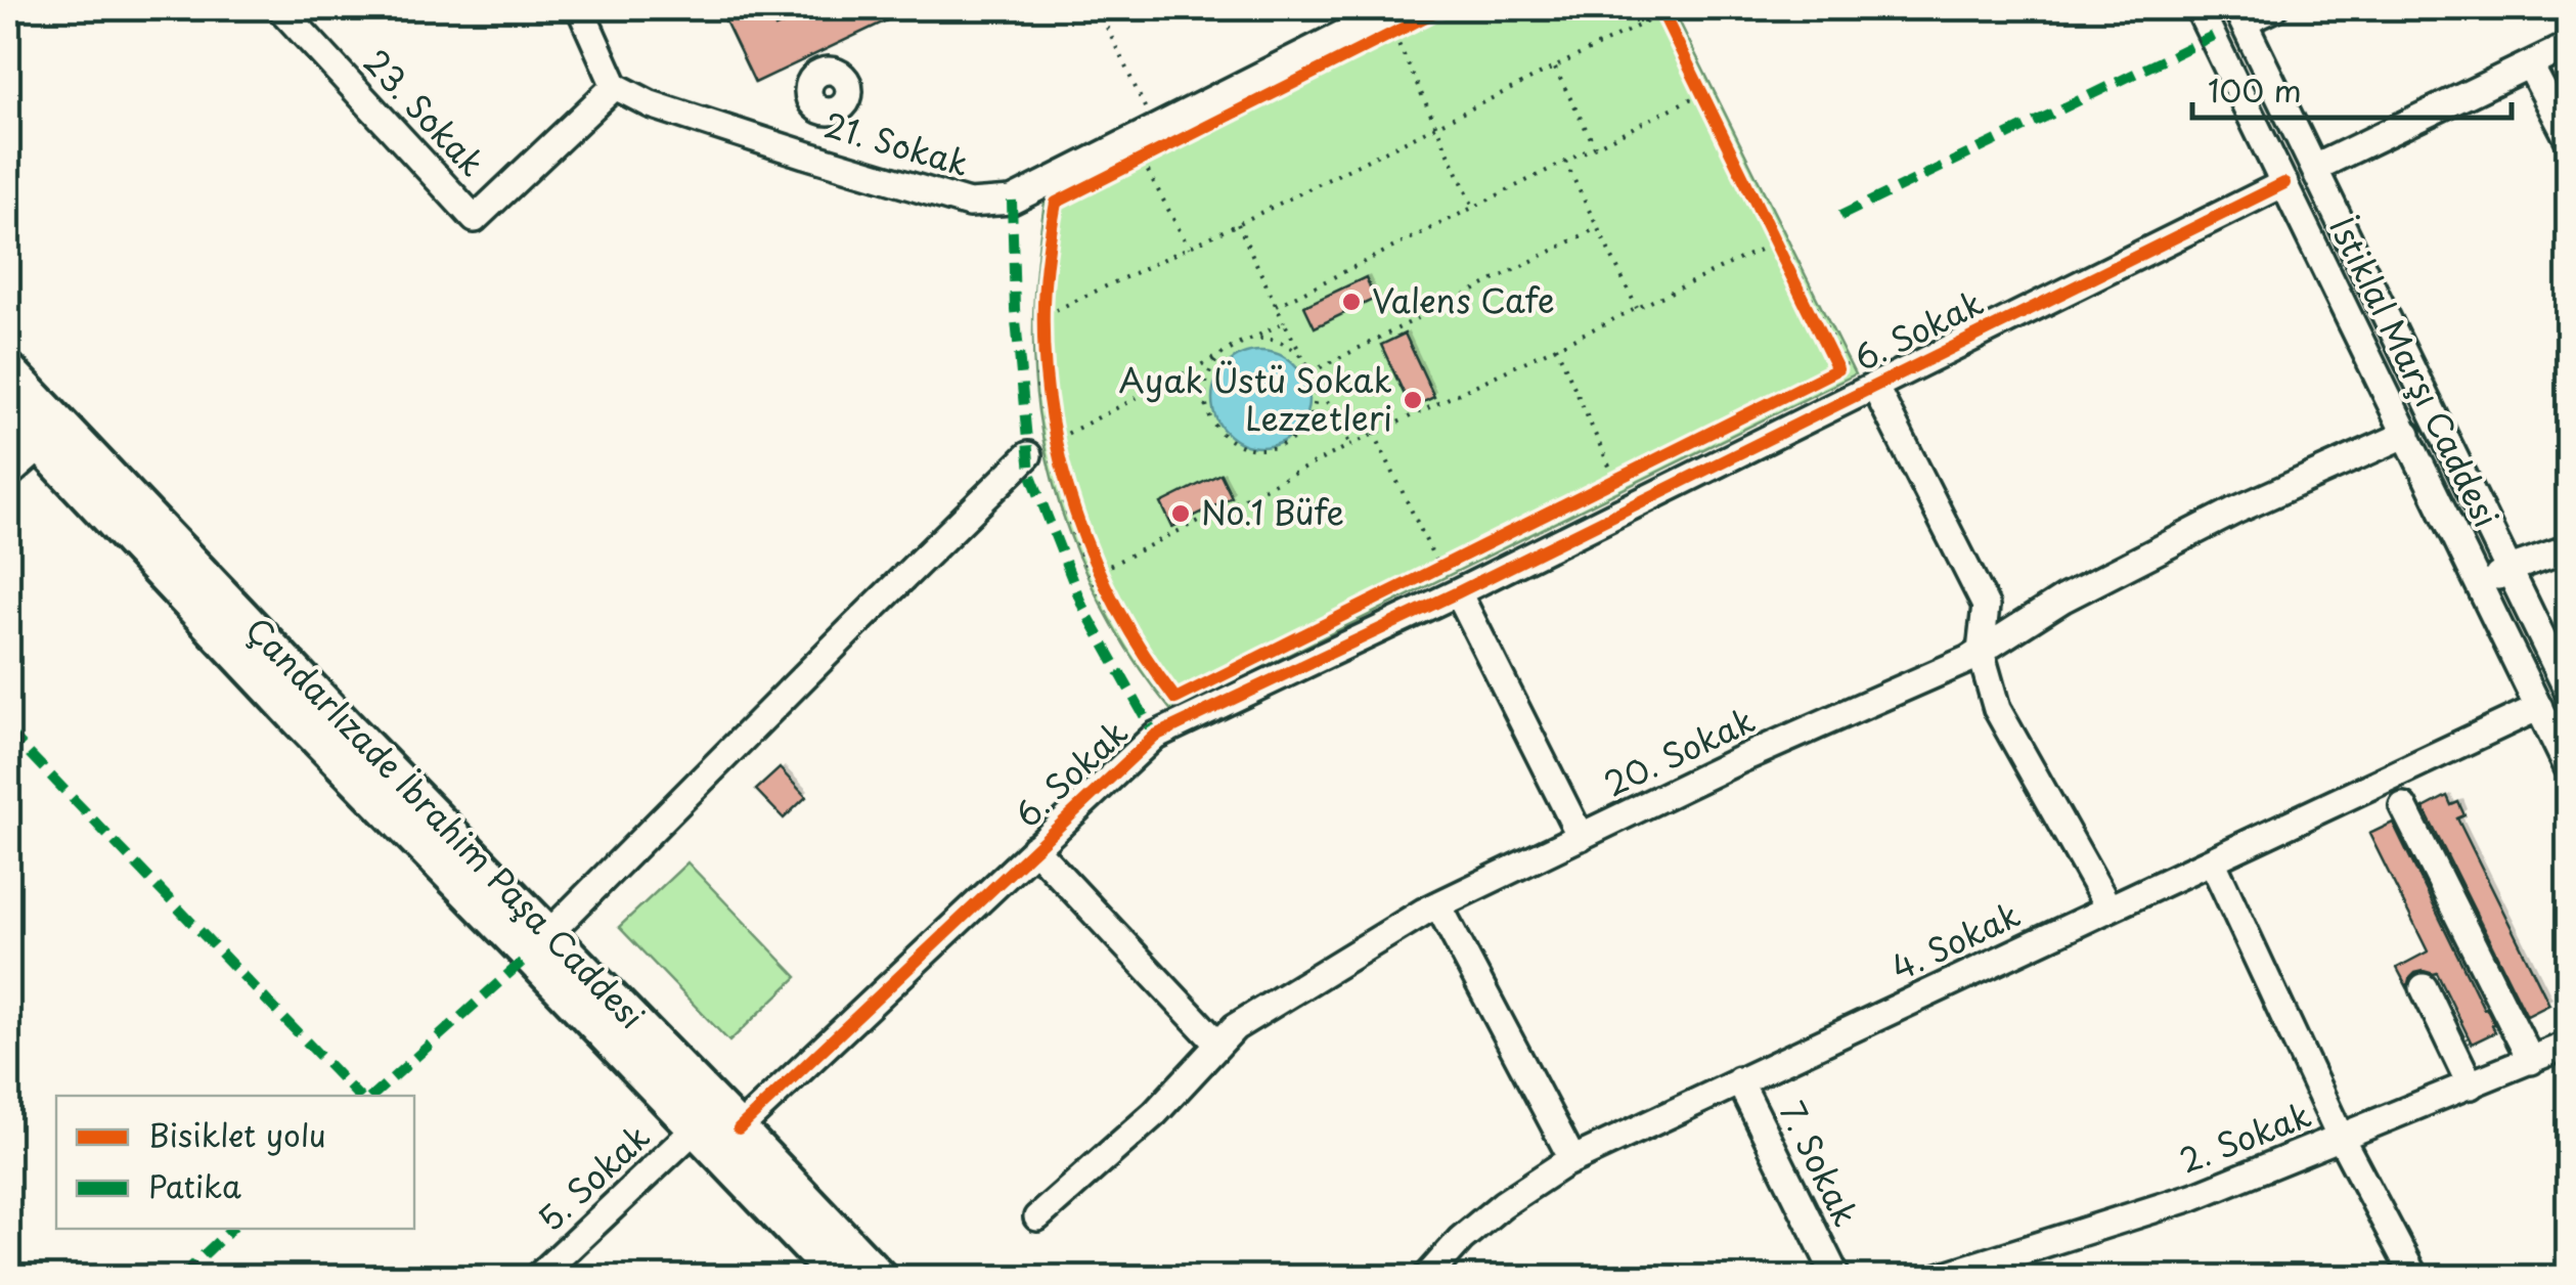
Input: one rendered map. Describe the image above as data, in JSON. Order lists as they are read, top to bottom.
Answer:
{
  "streets": {
    "main road": ["Çandarlızade İbrahim Paşa Caddesi"],
    "street": [
      "23. Sokak",
      "21. Sokak",
      "6. Sokak",
      "İstiklal Marşı Caddesi",
      "20. Sokak",
      "4. Sokak",
      "2. Sokak",
      "7. Sokak",
      "5. Sokak"
    ]
  },
  "crossings": [
    ["23. Sokak", "21. Sokak"],
    ["6. Sokak", "İstiklal Marşı Caddesi"],
    ["6. Sokak", "Çandarlızade İbrahim Paşa Caddesi"],
    ["İstiklal Marşı Caddesi", "20. Sokak"],
    ["İstiklal Marşı Caddesi", "4. Sokak"],
    ["Çandarlızade İbrahim Paşa Caddesi", "5. Sokak"],
    ["4. Sokak", "7. Sokak"]
  ],
  "places": ["Valens Cafe", "Ayak Üstü Sokak Lezzetleri", "No.1 Büfe"],
  "legend": ["Bisiklet yolu", "Patika"],
  "scale_bar": "100 m"
}
